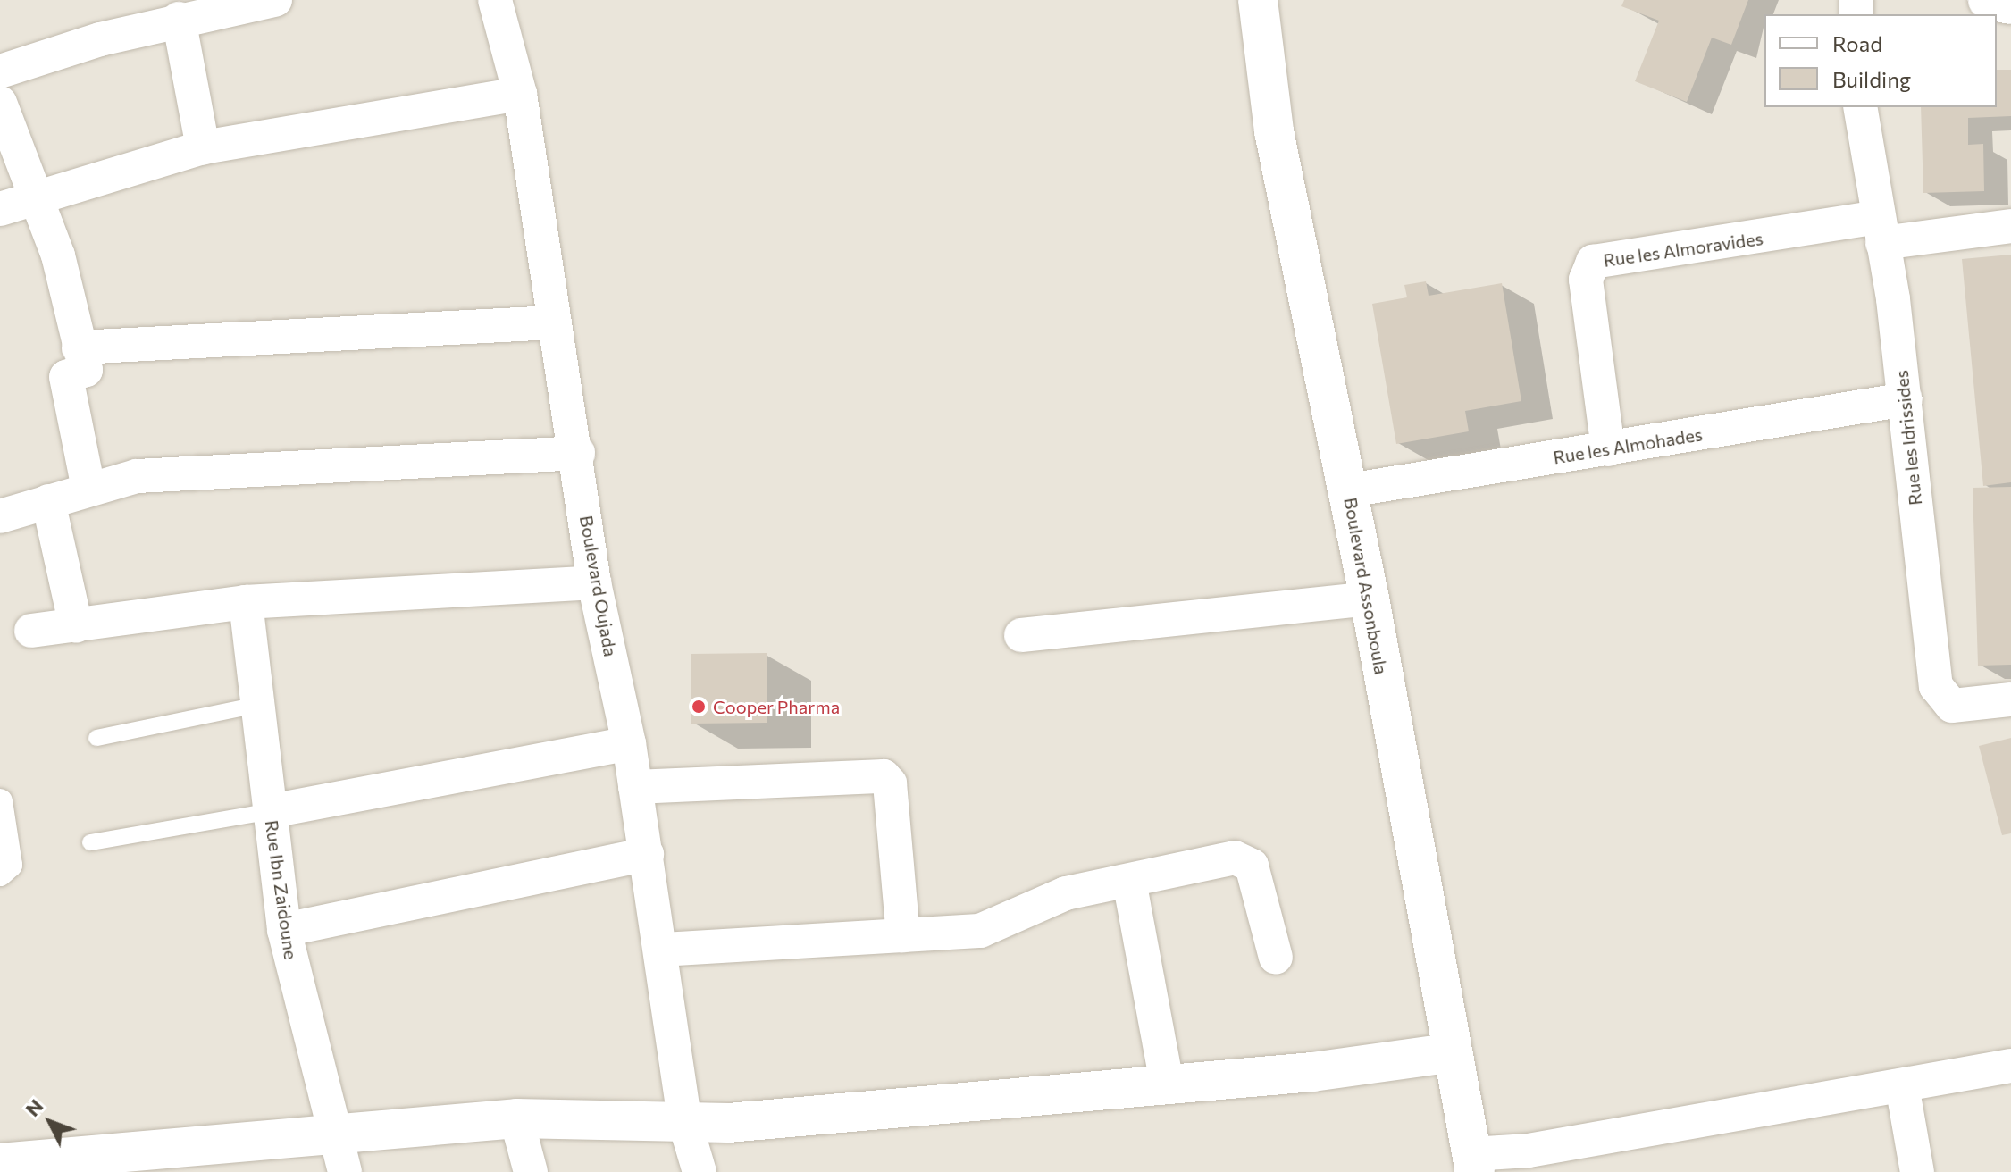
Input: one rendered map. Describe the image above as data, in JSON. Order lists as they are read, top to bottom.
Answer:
{
  "streets": {
    "street": [
      "Rue les Almoravides",
      "Rue les Idrissides",
      "Rue les Almohades",
      "Boulevard Oujada",
      "Boulevard Assonboula",
      "Rue Ibn Zaidoune"
    ]
  },
  "crossings": [
    ["Rue les Almoravides", "Rue les Idrissides"],
    ["Rue les Almoravides", "Rue les Almohades"],
    ["Rue les Idrissides", "Rue les Almohades"],
    ["Rue les Almohades", "Boulevard Assonboula"]
  ],
  "places": ["Cooper Pharma"],
  "legend": ["Road", "Building"],
  "north": "top left"
}
